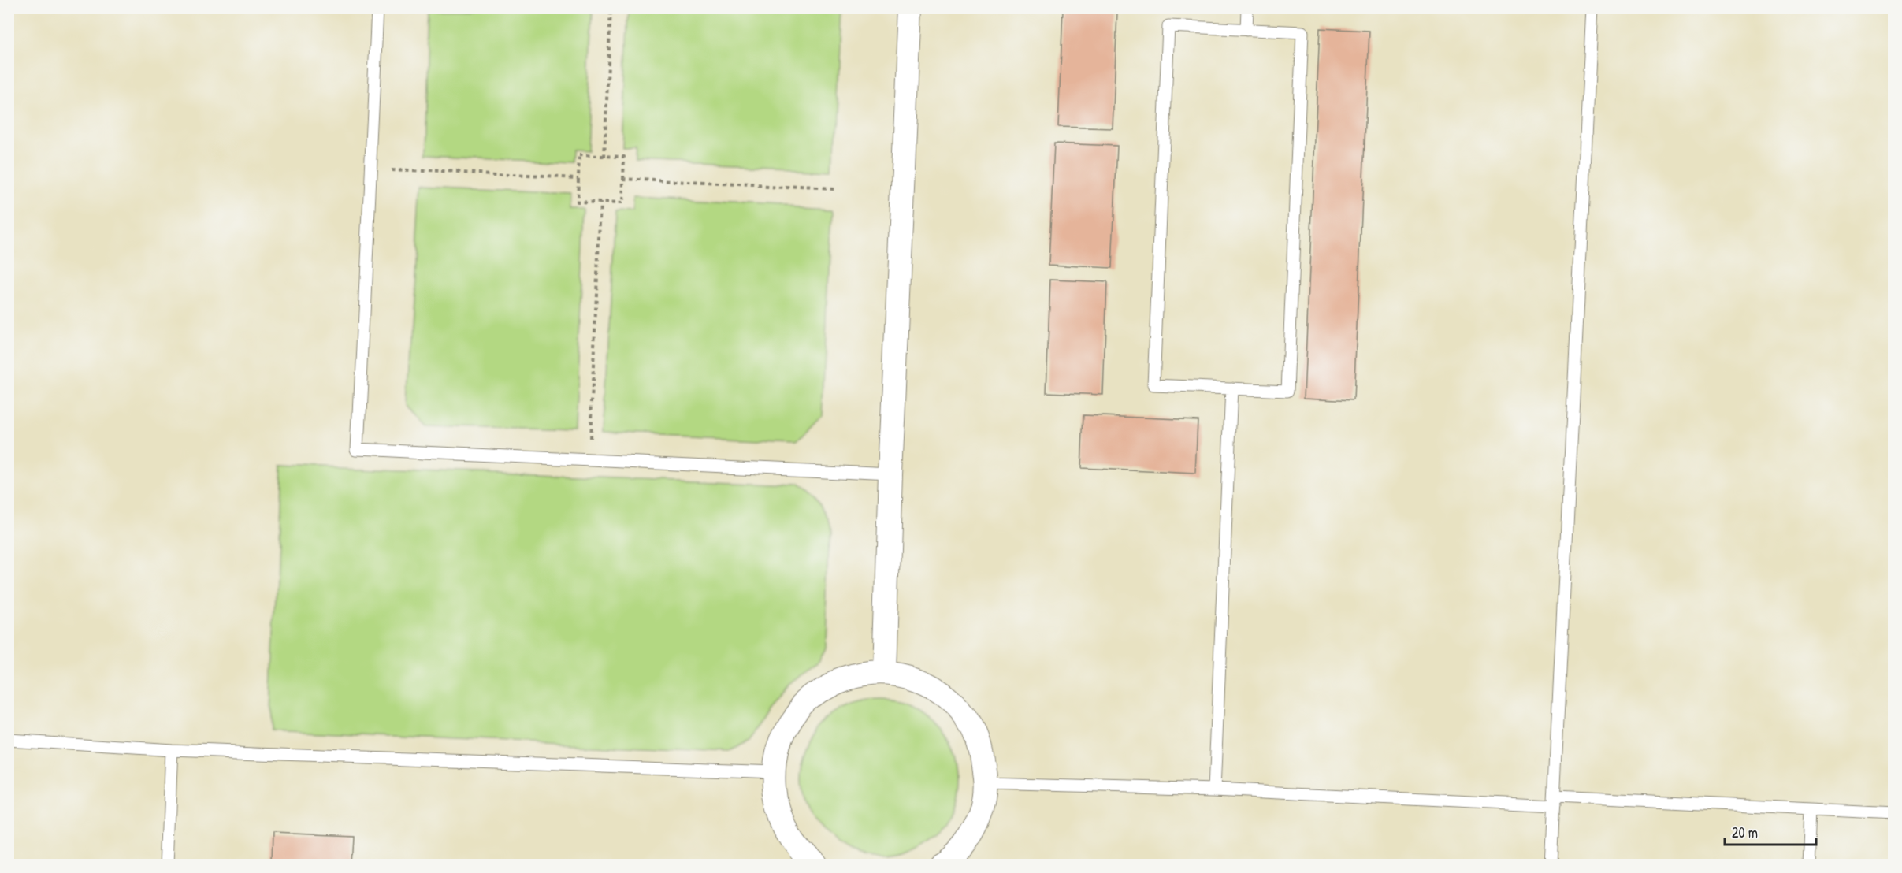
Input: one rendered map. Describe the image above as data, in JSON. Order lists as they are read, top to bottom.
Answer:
{
  "scale_bar": "20 m"
}
